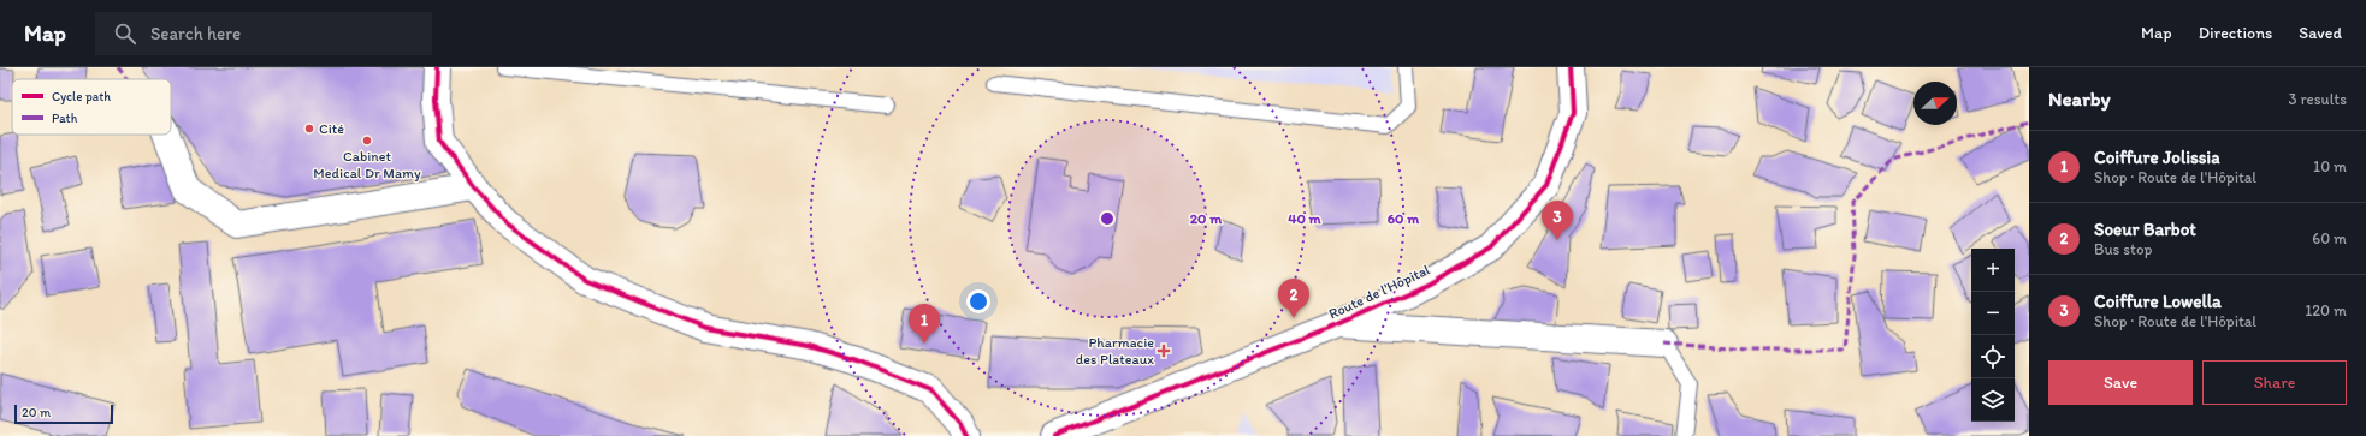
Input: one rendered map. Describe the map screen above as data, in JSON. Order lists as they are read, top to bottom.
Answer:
{
  "streets": {
    "street": ["Route de l'Hôpital"]
  },
  "places": {
    "other": ["Cité", "Cabinet Medical Dr Mamy"],
    "health": ["Pharmacie des Plateaux"]
  },
  "legend": ["Cycle path", "Path"],
  "scale_bar": "20 m",
  "north": "right",
  "page": {
    "header": "Map",
    "search": "Search here",
    "nav": ["Map", "Directions", "Saved"],
    "heading": ["Nearby", "3 results"],
    "list": [
      {
        "mark": "1",
        "name": "Coiffure Jolissia",
        "note": "Shop · Route de l'Hôpital",
        "value": "10 m"
      },
      {
        "mark": "2",
        "name": "Soeur Barbot",
        "note": "Bus stop",
        "value": "60 m"
      },
      {
        "mark": "3",
        "name": "Coiffure Lowella",
        "note": "Shop · Route de l'Hôpital",
        "value": "120 m"
      }
    ],
    "pins": ["3", "2", "1"],
    "map_buttons": ["+", "−"],
    "buttons": ["Save", "Share"],
    "scale": "20 m"
  },
  "rings": ["20 m", "40 m", "60 m"]
}
